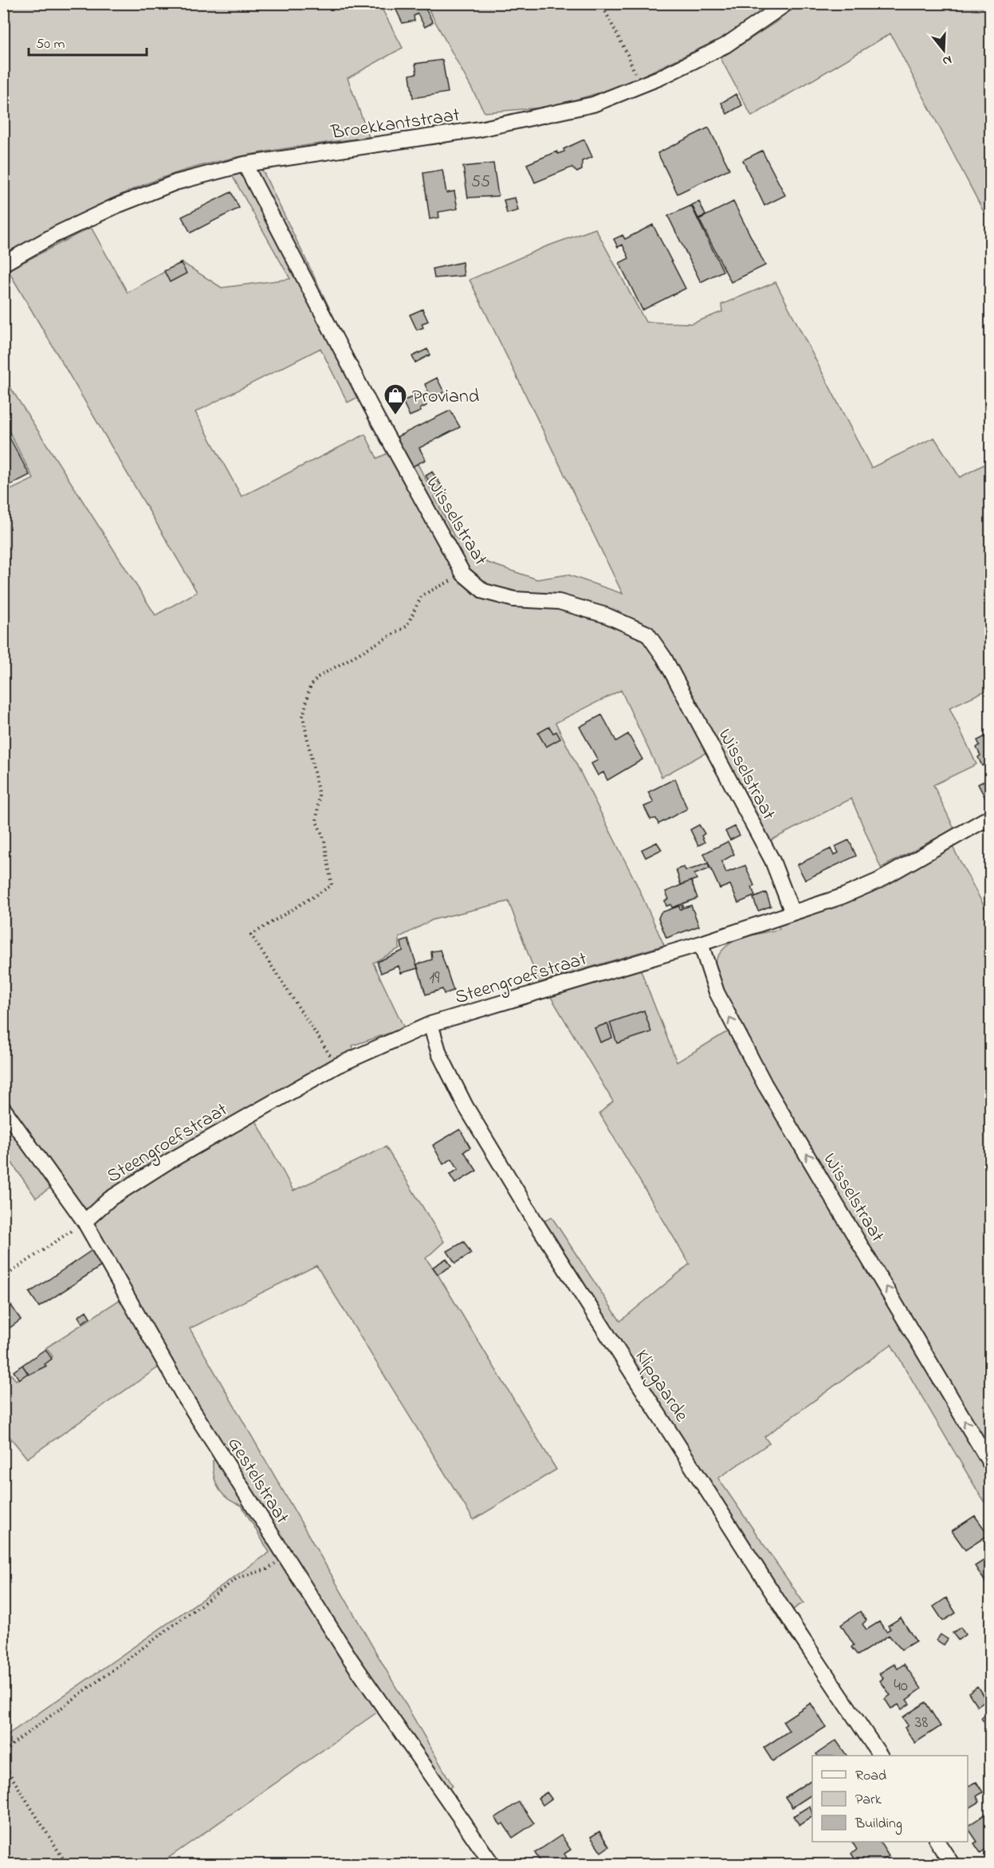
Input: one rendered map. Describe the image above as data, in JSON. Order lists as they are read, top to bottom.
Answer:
{
  "streets": {
    "street": [
      "Broekkantstraat",
      "Wisselstraat",
      "Steengroefstraat",
      "Klipgaarde",
      "Gestelstraat"
    ]
  },
  "crossings": [
    ["Broekkantstraat", "Wisselstraat"],
    ["Wisselstraat", "Steengroefstraat"],
    ["Steengroefstraat", "Klipgaarde"],
    ["Steengroefstraat", "Gestelstraat"]
  ],
  "one_way": ["Wisselstraat"],
  "places": {
    "shop": ["Proviand"]
  },
  "house_numbers": [
    "55",
    "19",
    "40",
    "38"
  ],
  "legend": ["Road", "Park", "Building"],
  "scale_bar": "50 m",
  "north": "bottom"
}
